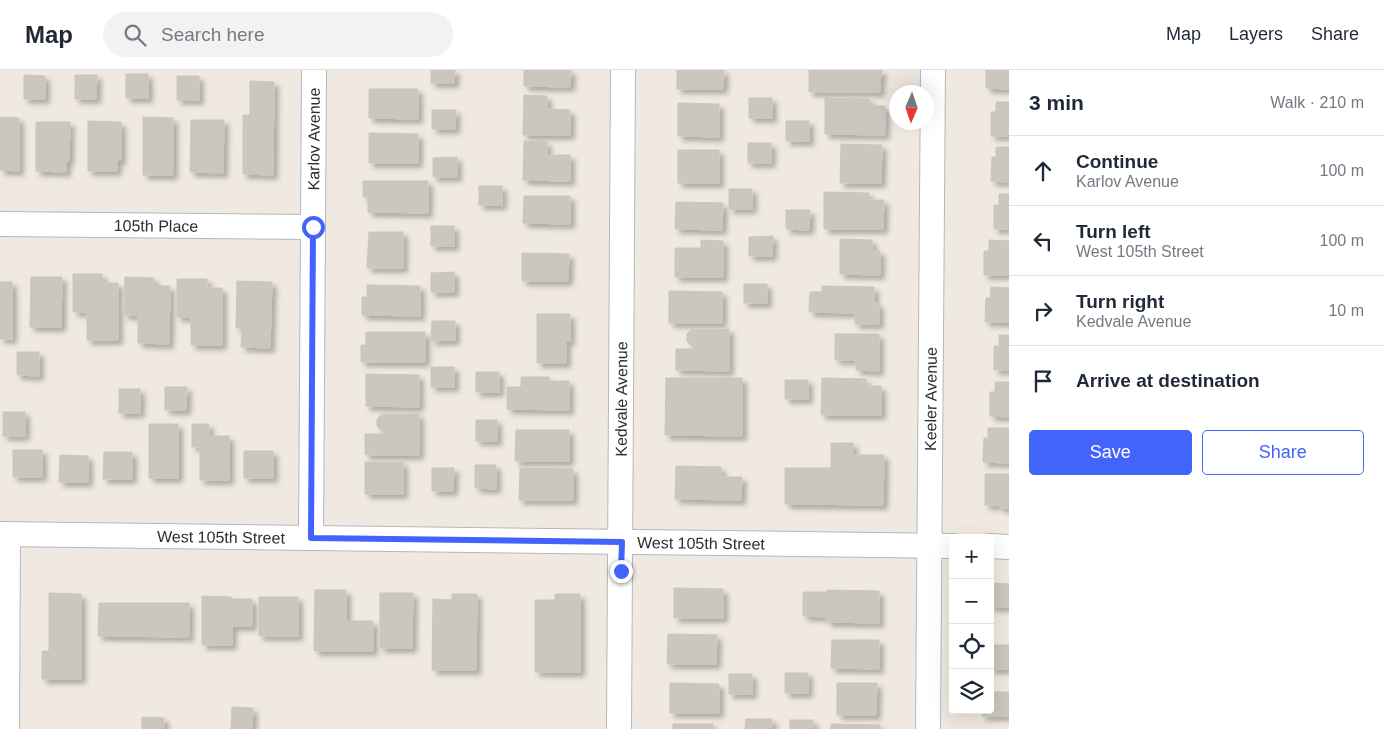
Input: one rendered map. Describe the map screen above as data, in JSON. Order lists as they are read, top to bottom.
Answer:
{
  "streets": {
    "street": [
      "Karlov Avenue",
      "105th Place",
      "Keeler Avenue",
      "Kedvale Avenue",
      "West 105th Street"
    ]
  },
  "crossings": [
    ["Karlov Avenue", "105th Place"],
    ["Karlov Avenue", "West 105th Street"],
    ["Keeler Avenue", "West 105th Street"],
    ["Kedvale Avenue", "West 105th Street"]
  ],
  "north": "bottom",
  "page": {
    "header": "Map",
    "search": "Search here",
    "nav": ["Map", "Layers", "Share"],
    "heading": ["3 min", "Walk · 210 m"],
    "list": [
      ["Continue", "Karlov Avenue", "100 m"],
      ["Turn left", "West 105th Street", "100 m"],
      ["Turn right", "Kedvale Avenue", "10 m"],
      "Arrive at destination"
    ],
    "buttons": ["Save", "Share"],
    "map_buttons": ["+", "−"]
  }
}
